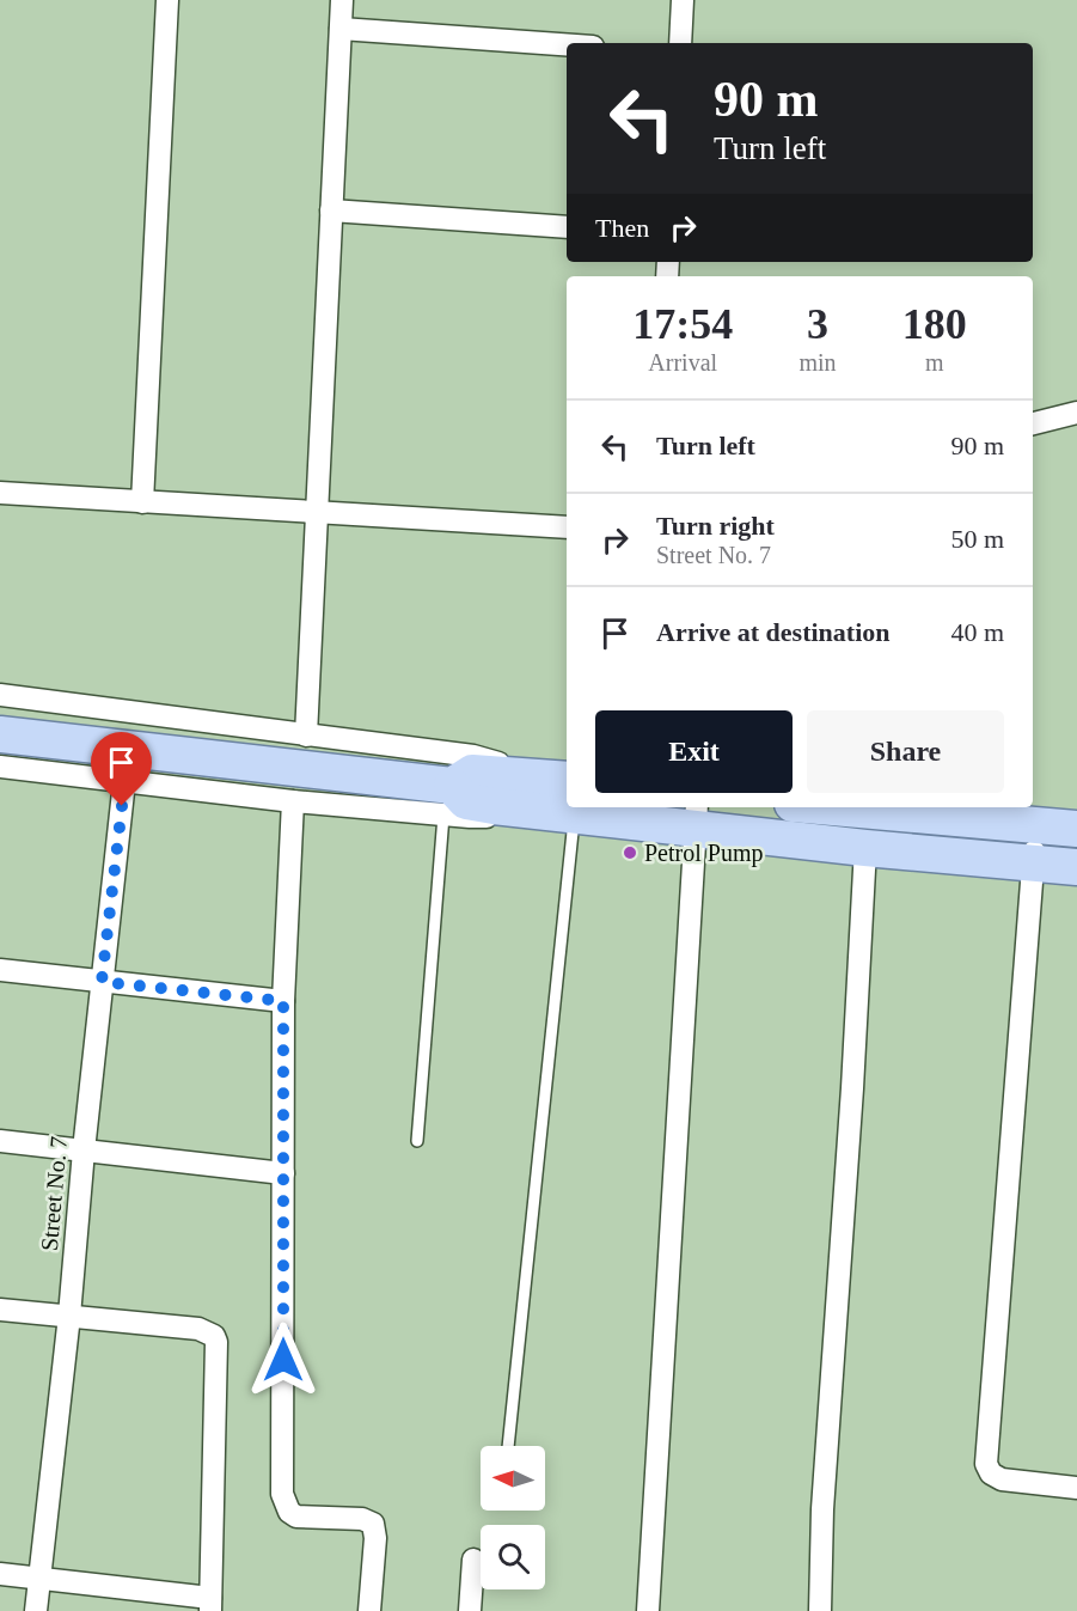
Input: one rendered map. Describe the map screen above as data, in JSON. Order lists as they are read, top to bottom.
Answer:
{
  "streets": {
    "street": ["Street No. 7"]
  },
  "places": ["Petrol Pump"],
  "north": "left",
  "page": {
    "turn": ["90 m", "Turn left"],
    "then": "Then",
    "eta": [
      "17:54",
      "Arrival",
      "3",
      "min",
      "180",
      "m"
    ],
    "list": [
      {
        "name": "Turn left",
        "value": "90 m"
      },
      {
        "name": "Turn right",
        "note": "Street No. 7",
        "value": "50 m"
      },
      {
        "name": "Arrive at destination",
        "value": "40 m"
      }
    ],
    "buttons": ["Exit", "Share"]
  }
}
